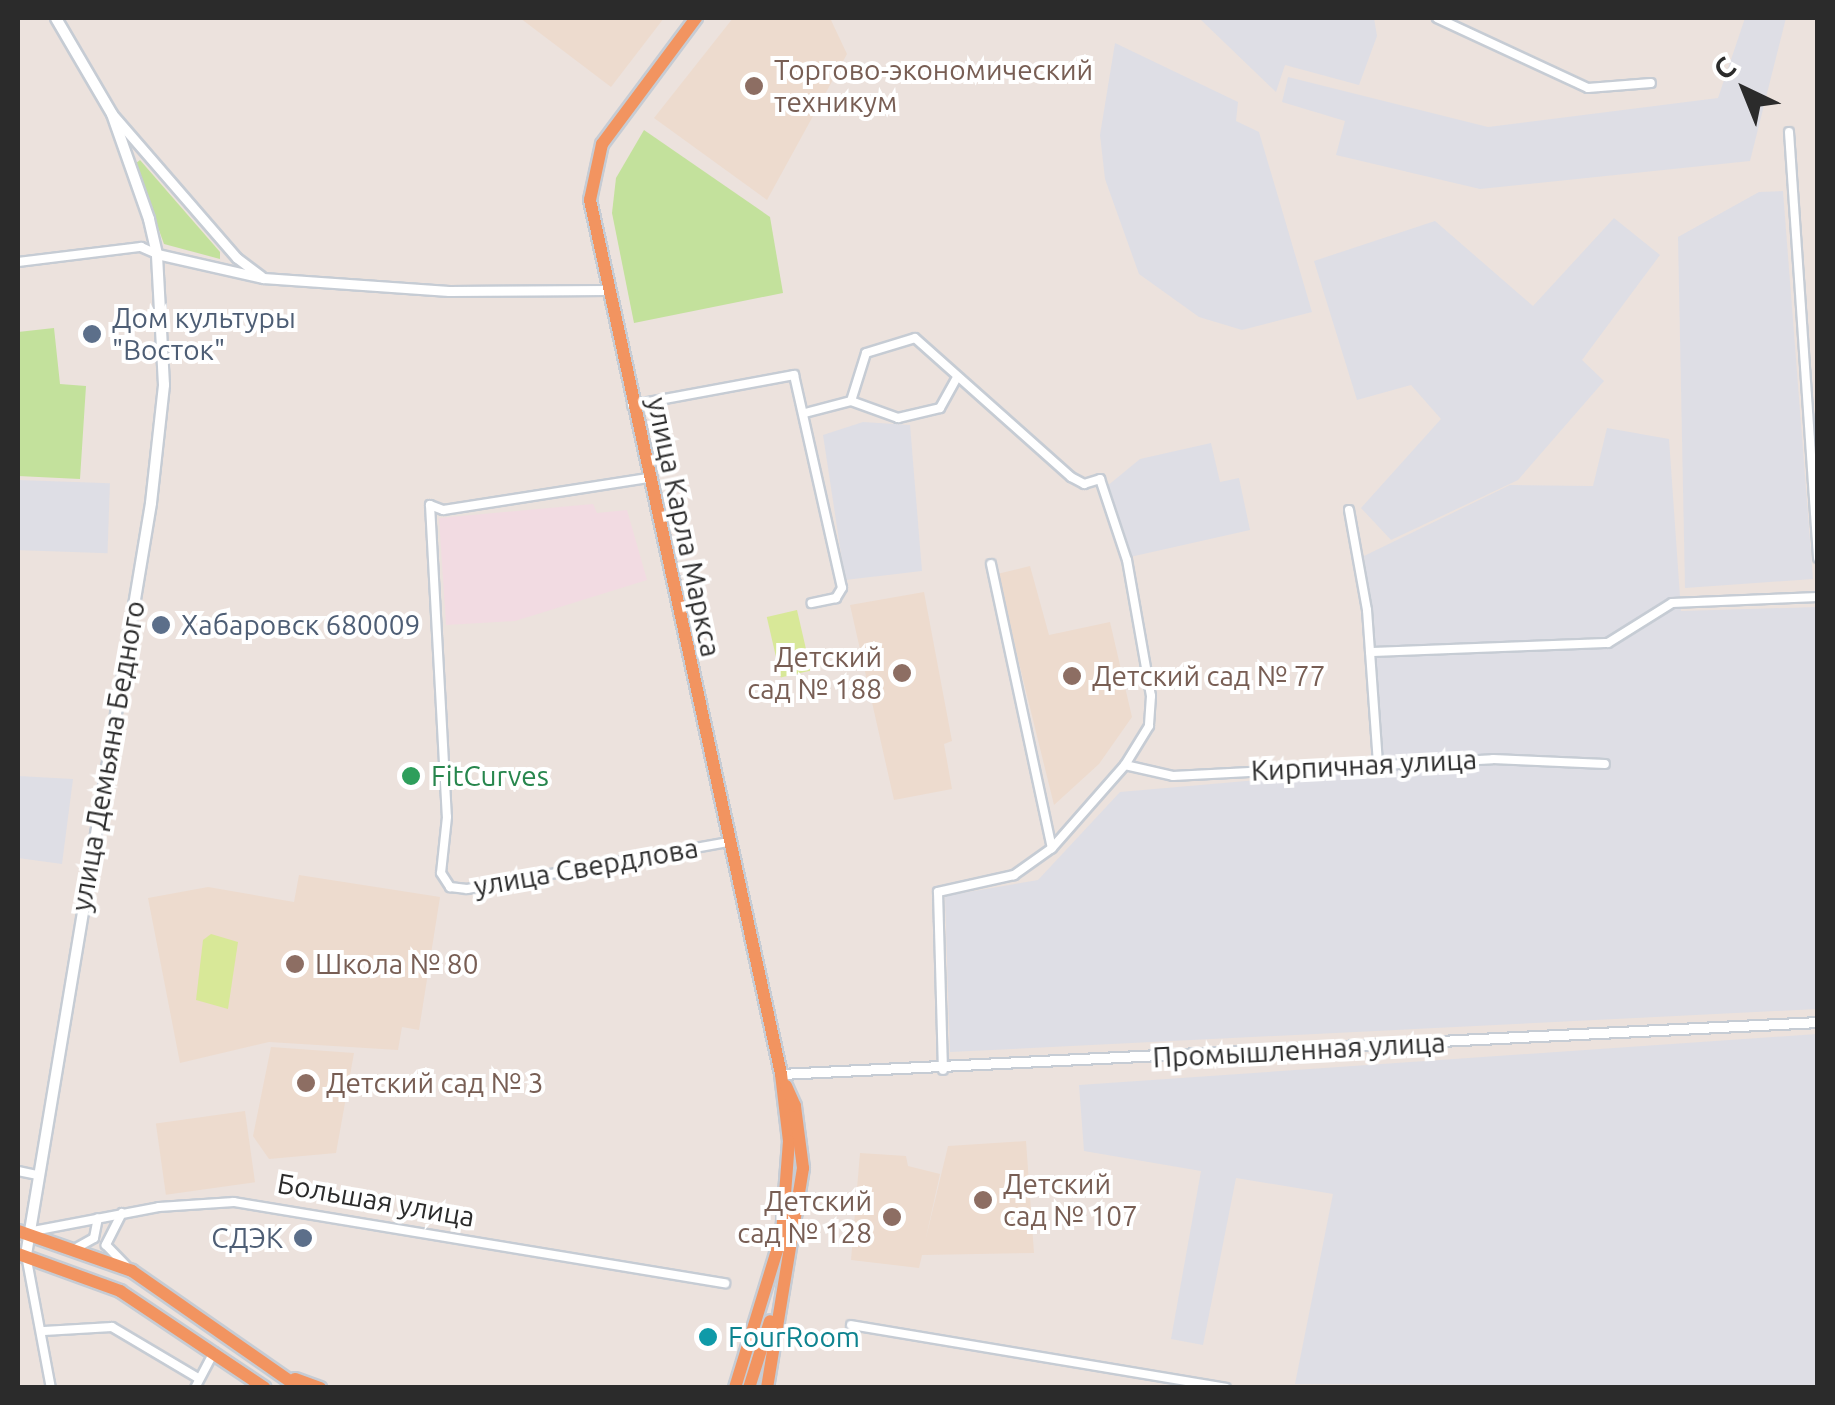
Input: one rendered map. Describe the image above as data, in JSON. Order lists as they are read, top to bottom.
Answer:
{
  "streets": {
    "highway": ["улица Карла Маркса"],
    "main road": ["улица Демьяна Бедного"],
    "street": [
      "Кирпичная улица",
      "улица Свердлова",
      "Промышленная улица",
      "Большая улица"
    ]
  },
  "crossings": [
    ["улица Карла Маркса", "улица Свердлова"],
    ["улица Карла Маркса", "Промышленная улица"],
    ["улица Демьяна Бедного", "Большая улица"]
  ],
  "places": [
    "Торгово-экономический техникум",
    "Дом культуры \"Восток\"",
    "Хабаровск 680009",
    "Детский сад № 188",
    "Детский сад № 77",
    "FitCurves",
    "Школа № 80",
    "Детский сад № 3",
    "Детский сад № 107",
    "Детский сад № 128",
    "СДЭК",
    "FourRoom"
  ],
  "north": "top left"
}
